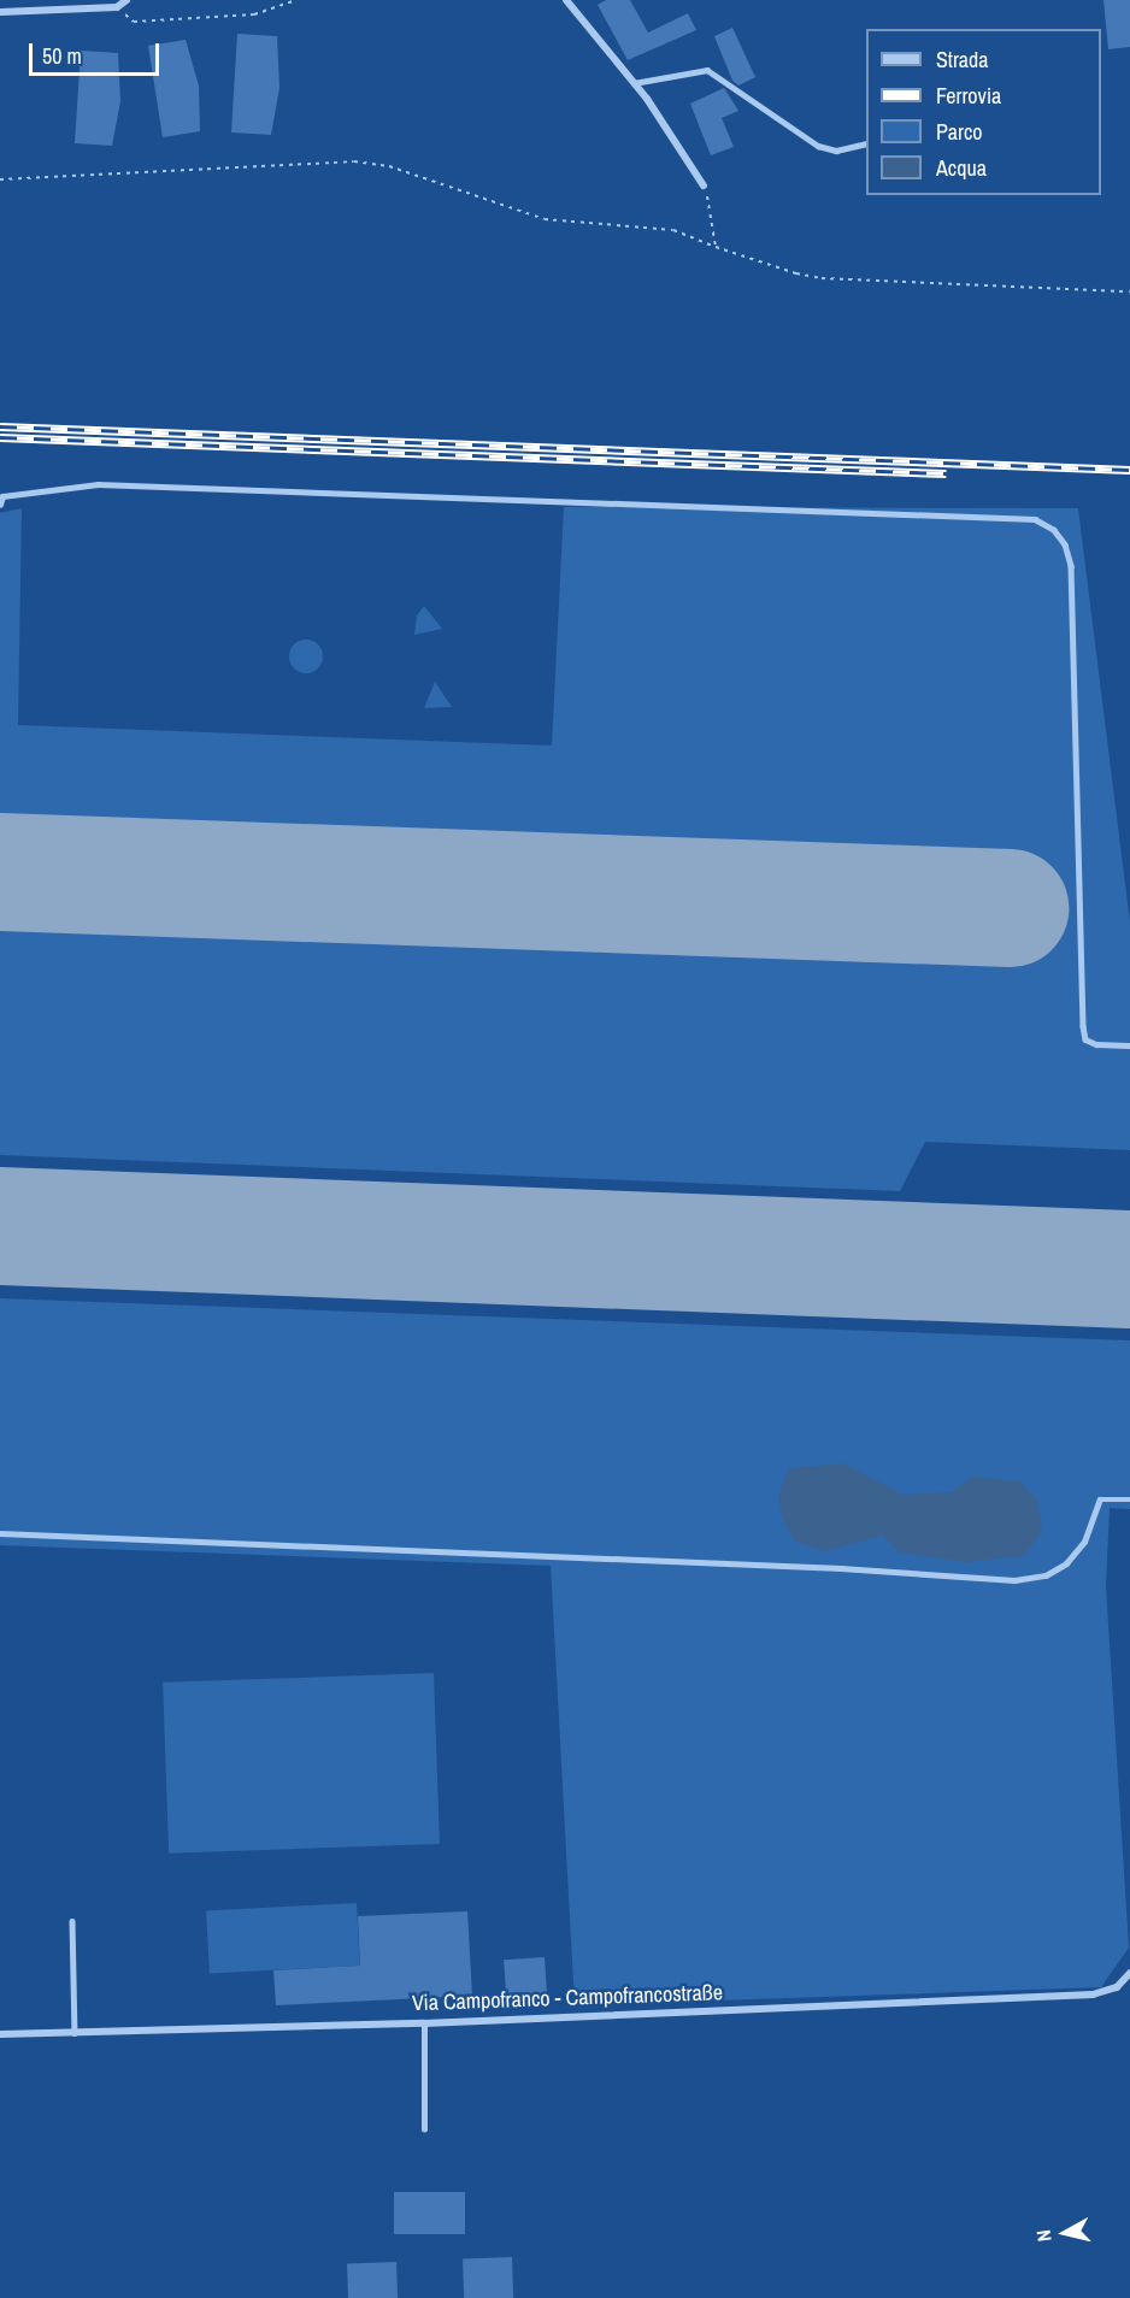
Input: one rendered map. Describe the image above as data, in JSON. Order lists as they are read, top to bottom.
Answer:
{
  "streets": {
    "street": ["Via Campofranco - Campofrancostraße"]
  },
  "legend": [
    "Strada",
    "Ferrovia",
    "Parco",
    "Acqua"
  ],
  "scale_bar": "50 m",
  "north": "left"
}
